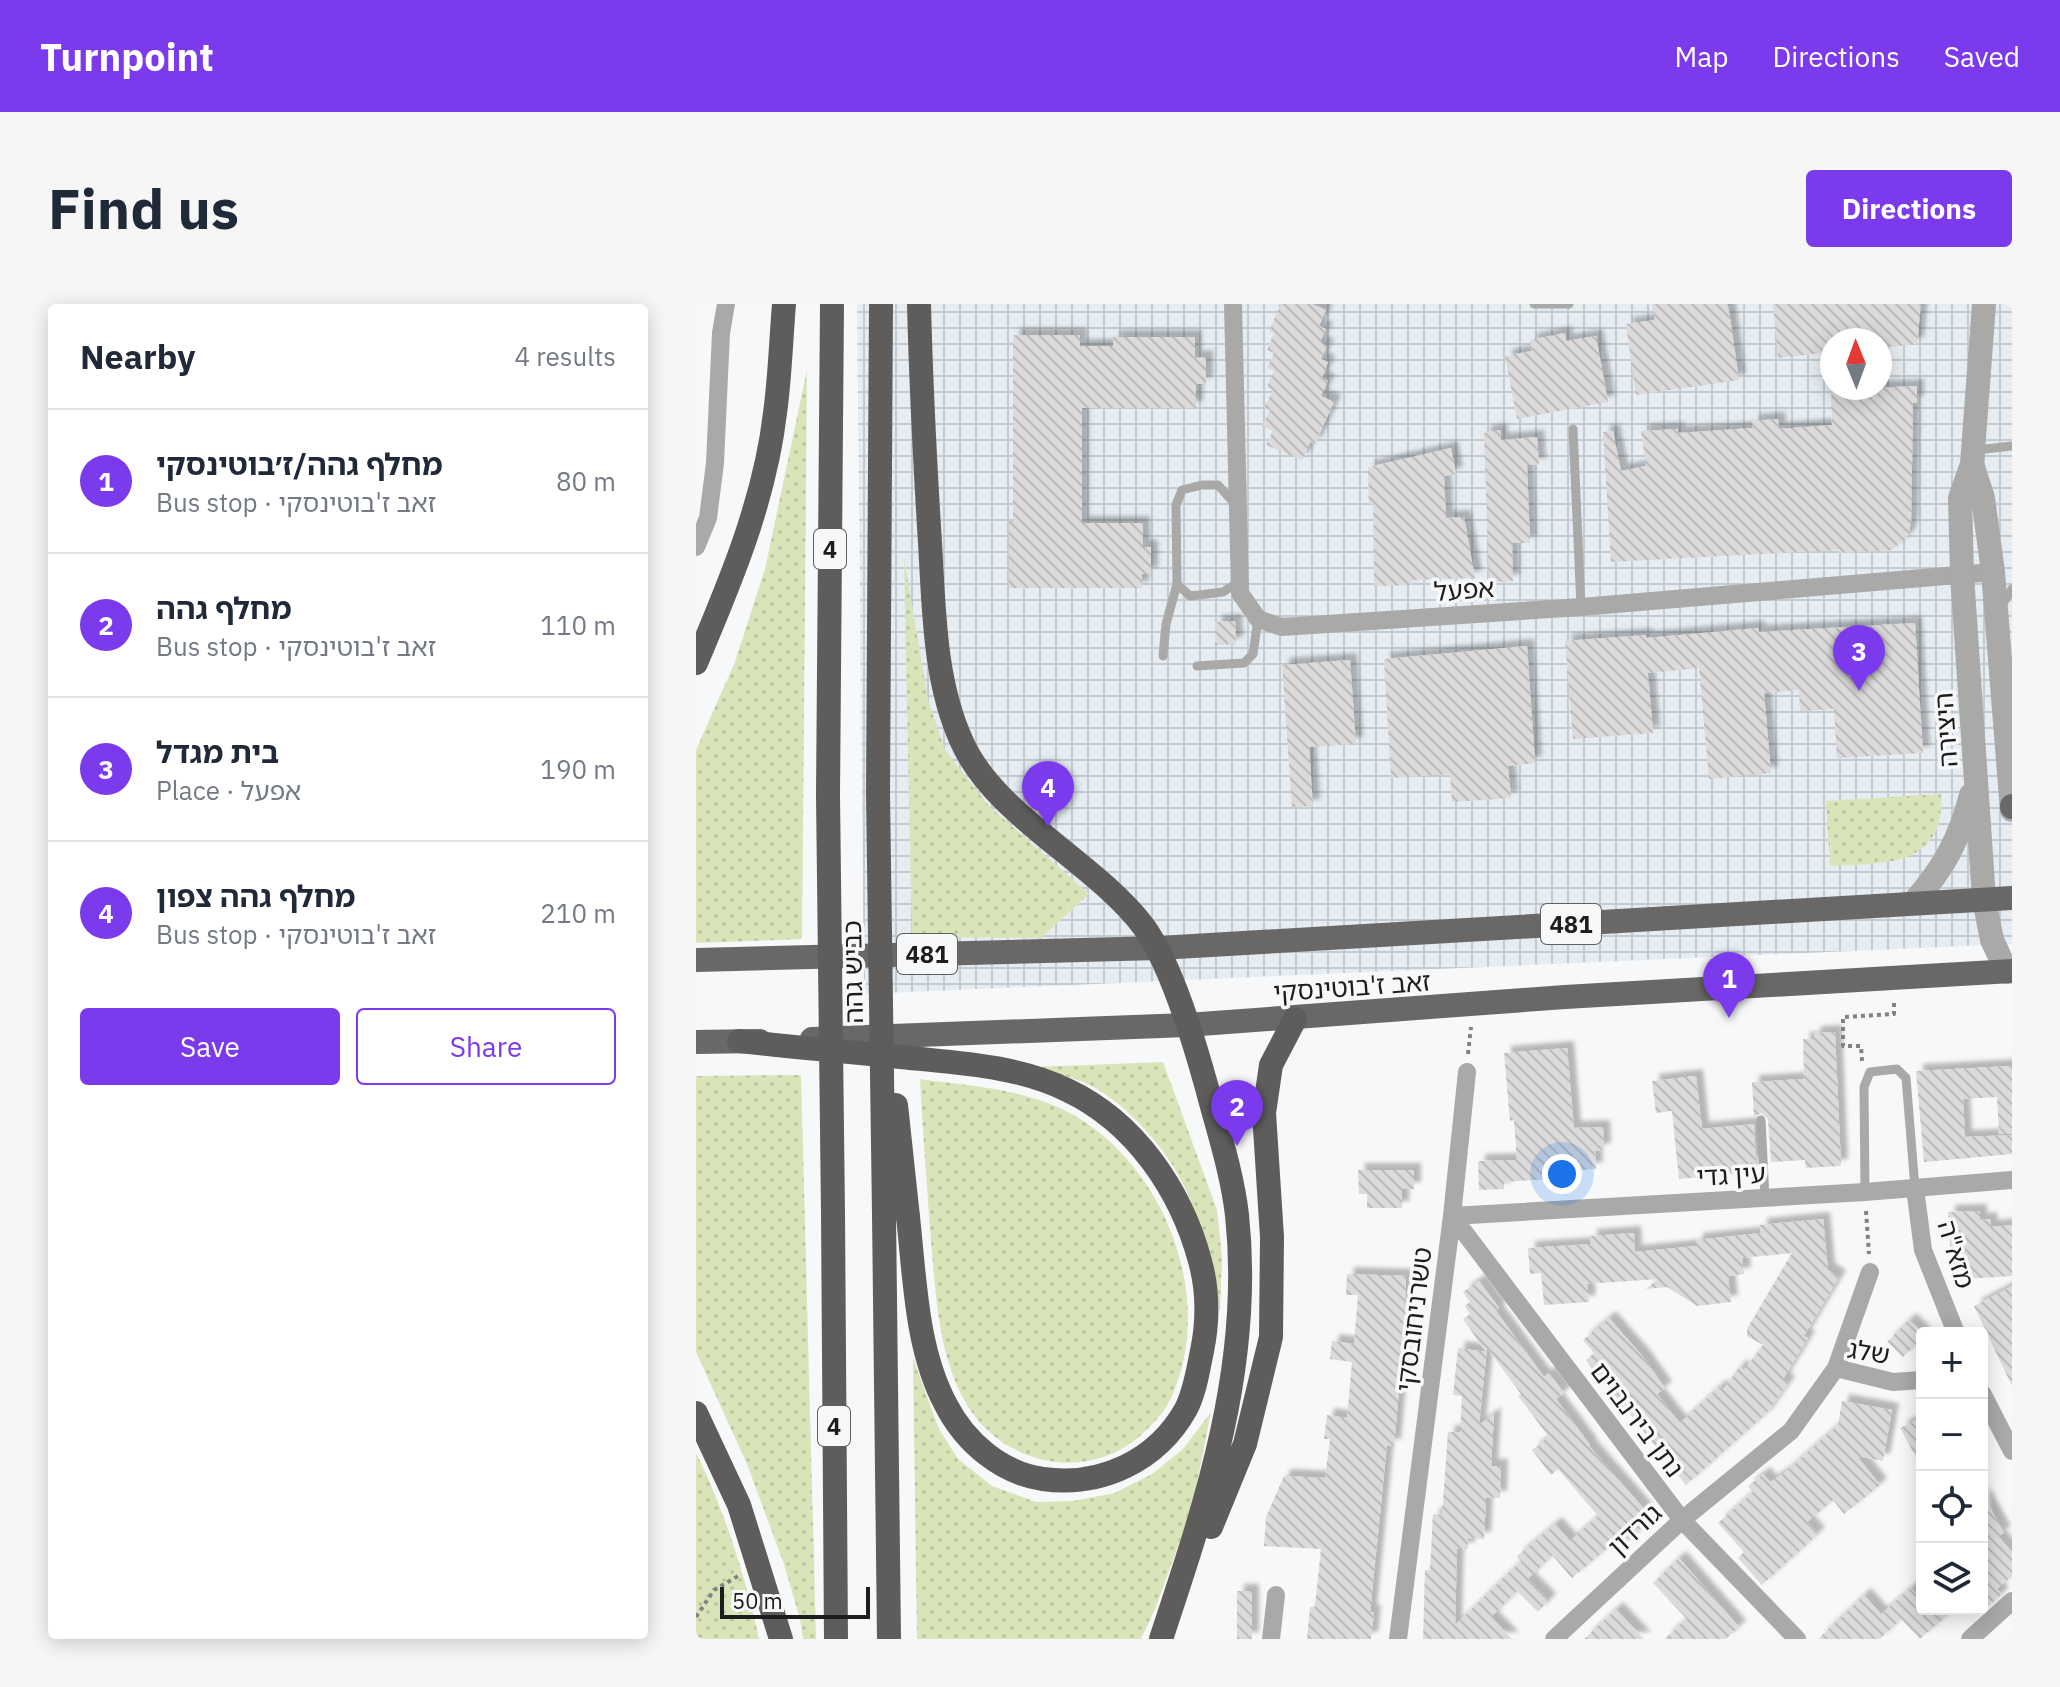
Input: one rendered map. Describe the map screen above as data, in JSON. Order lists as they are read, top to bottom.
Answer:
{
  "streets": {
    "highway": ["4", "כביש גהה"],
    "main road": ["481", "זאב ז'בוטינסקי"],
    "street": [
      "אפעל",
      "היצירה",
      "עין גדי",
      "מזא\"ה",
      "טשרניחובסקי",
      "שלג",
      "נתן בירנבוים",
      "גורדון"
    ]
  },
  "crossings": [
    ["אפעל", "היצירה"],
    ["היצירה", "זאב ז'בוטינסקי"],
    ["עין גדי", "מזא\"ה"],
    ["עין גדי", "טשרניחובסקי"],
    ["עין גדי", "נתן בירנבוים"],
    ["טשרניחובסקי", "נתן בירנבוים"],
    ["שלג", "גורדון"],
    ["נתן בירנבוים", "גורדון"]
  ],
  "scale_bar": "50 m",
  "north": "top",
  "page": {
    "header": "Turnpoint",
    "nav": ["Map", "Directions", "Saved"],
    "buttons": [
      "Directions",
      ["Save", "Share"]
    ],
    "title": "Find us",
    "heading": ["Nearby", "4 results"],
    "list": [
      {
        "mark": "1",
        "name": "מחלף גהה/ז׳בוטינסקי",
        "note": "Bus stop · זאב ז'בוטינסקי",
        "value": "80 m"
      },
      {
        "mark": "2",
        "name": "מחלף גהה",
        "note": "Bus stop · זאב ז'בוטינסקי",
        "value": "110 m"
      },
      {
        "mark": "3",
        "name": "בית מגדל",
        "note": "Place · אפעל",
        "value": "190 m"
      },
      {
        "mark": "4",
        "name": "מחלף גהה צפון",
        "note": "Bus stop · זאב ז'בוטינסקי",
        "value": "210 m"
      }
    ],
    "pins": [
      "3",
      "4",
      "1",
      "2"
    ],
    "map_buttons": ["+", "−"],
    "scale": "50 m"
  }
}
